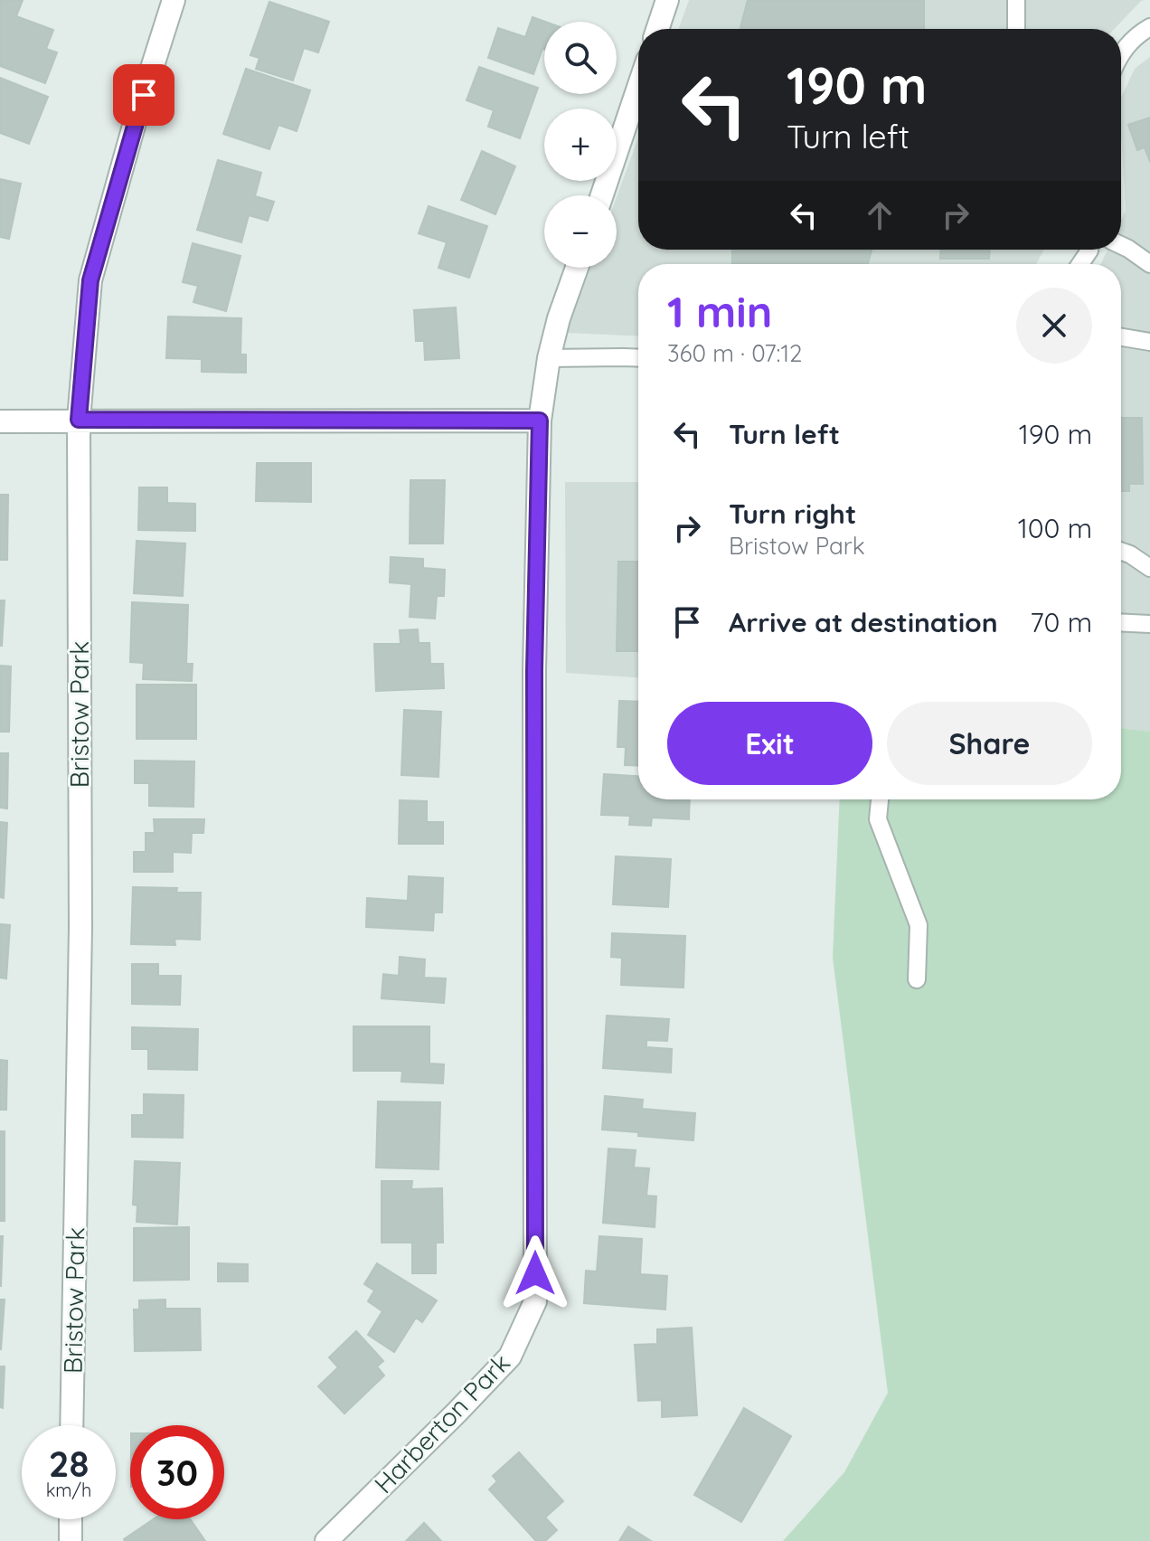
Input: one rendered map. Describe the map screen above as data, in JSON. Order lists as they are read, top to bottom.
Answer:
{
  "streets": {
    "street": ["Bristow Park", "Harberton Park"]
  },
  "page": {
    "map_buttons": ["+", "−"],
    "turn": ["190 m", "Turn left"],
    "heading": ["1 min", "360 m · 07:12"],
    "list": [
      {
        "name": "Turn left",
        "value": "190 m"
      },
      {
        "name": "Turn right",
        "note": "Bristow Park",
        "value": "100 m"
      },
      {
        "name": "Arrive at destination",
        "value": "70 m"
      }
    ],
    "buttons": ["Exit", "Share"],
    "speed": "28 km/h",
    "limit": "30"
  }
}
